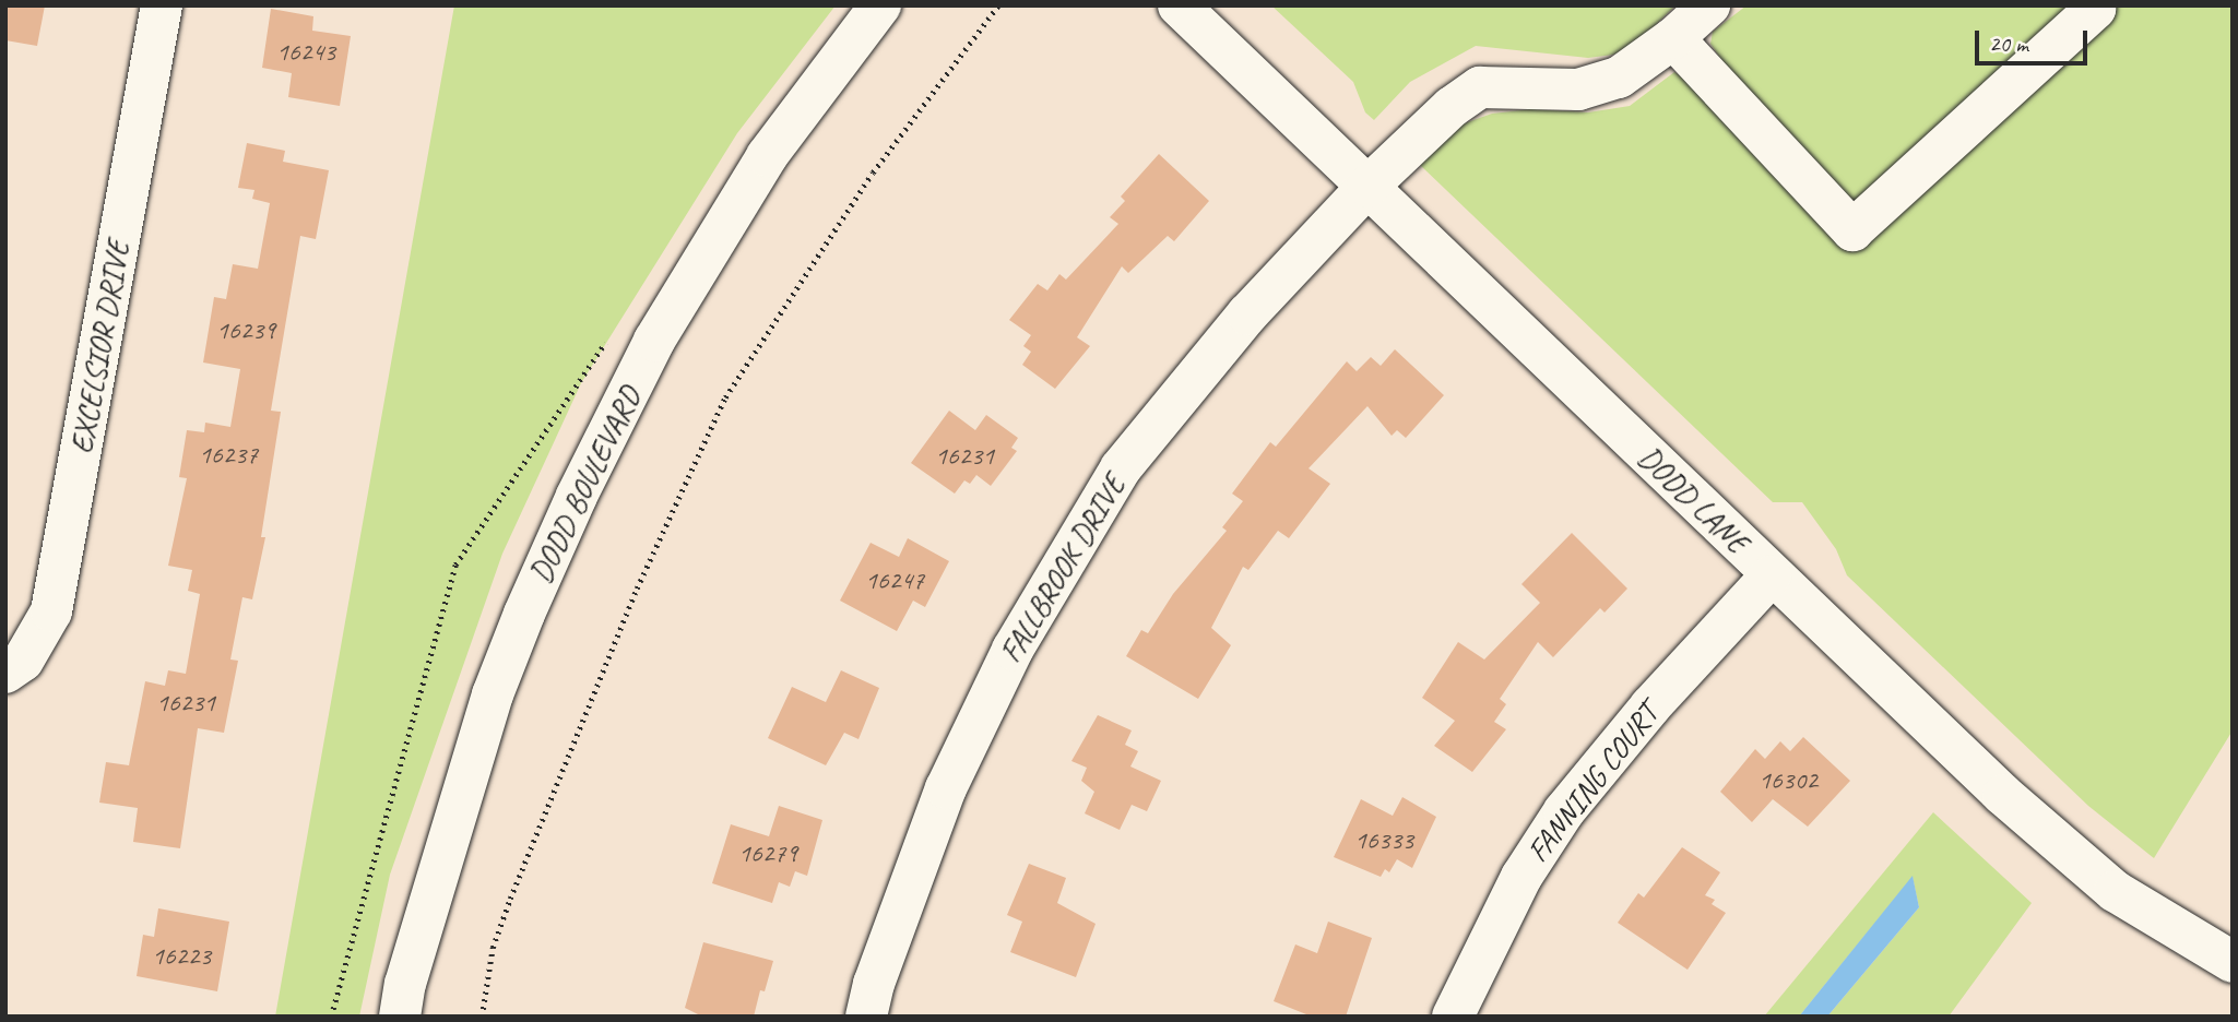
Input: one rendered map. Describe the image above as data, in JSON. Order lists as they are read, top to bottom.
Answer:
{
  "streets": {
    "street": [
      "EXCELSIOR DRIVE",
      "DODD BOULEVARD",
      "DODD LANE",
      "FALLBROOK DRIVE",
      "FANNING COURT"
    ]
  },
  "crossings": [
    ["DODD LANE", "FALLBROOK DRIVE"],
    ["DODD LANE", "FANNING COURT"]
  ],
  "house_numbers": [
    "16243",
    "16239",
    "16237",
    "16231",
    "16247",
    "16231",
    "16302",
    "16333",
    "16279",
    "16223"
  ],
  "scale_bar": "20 m"
}
